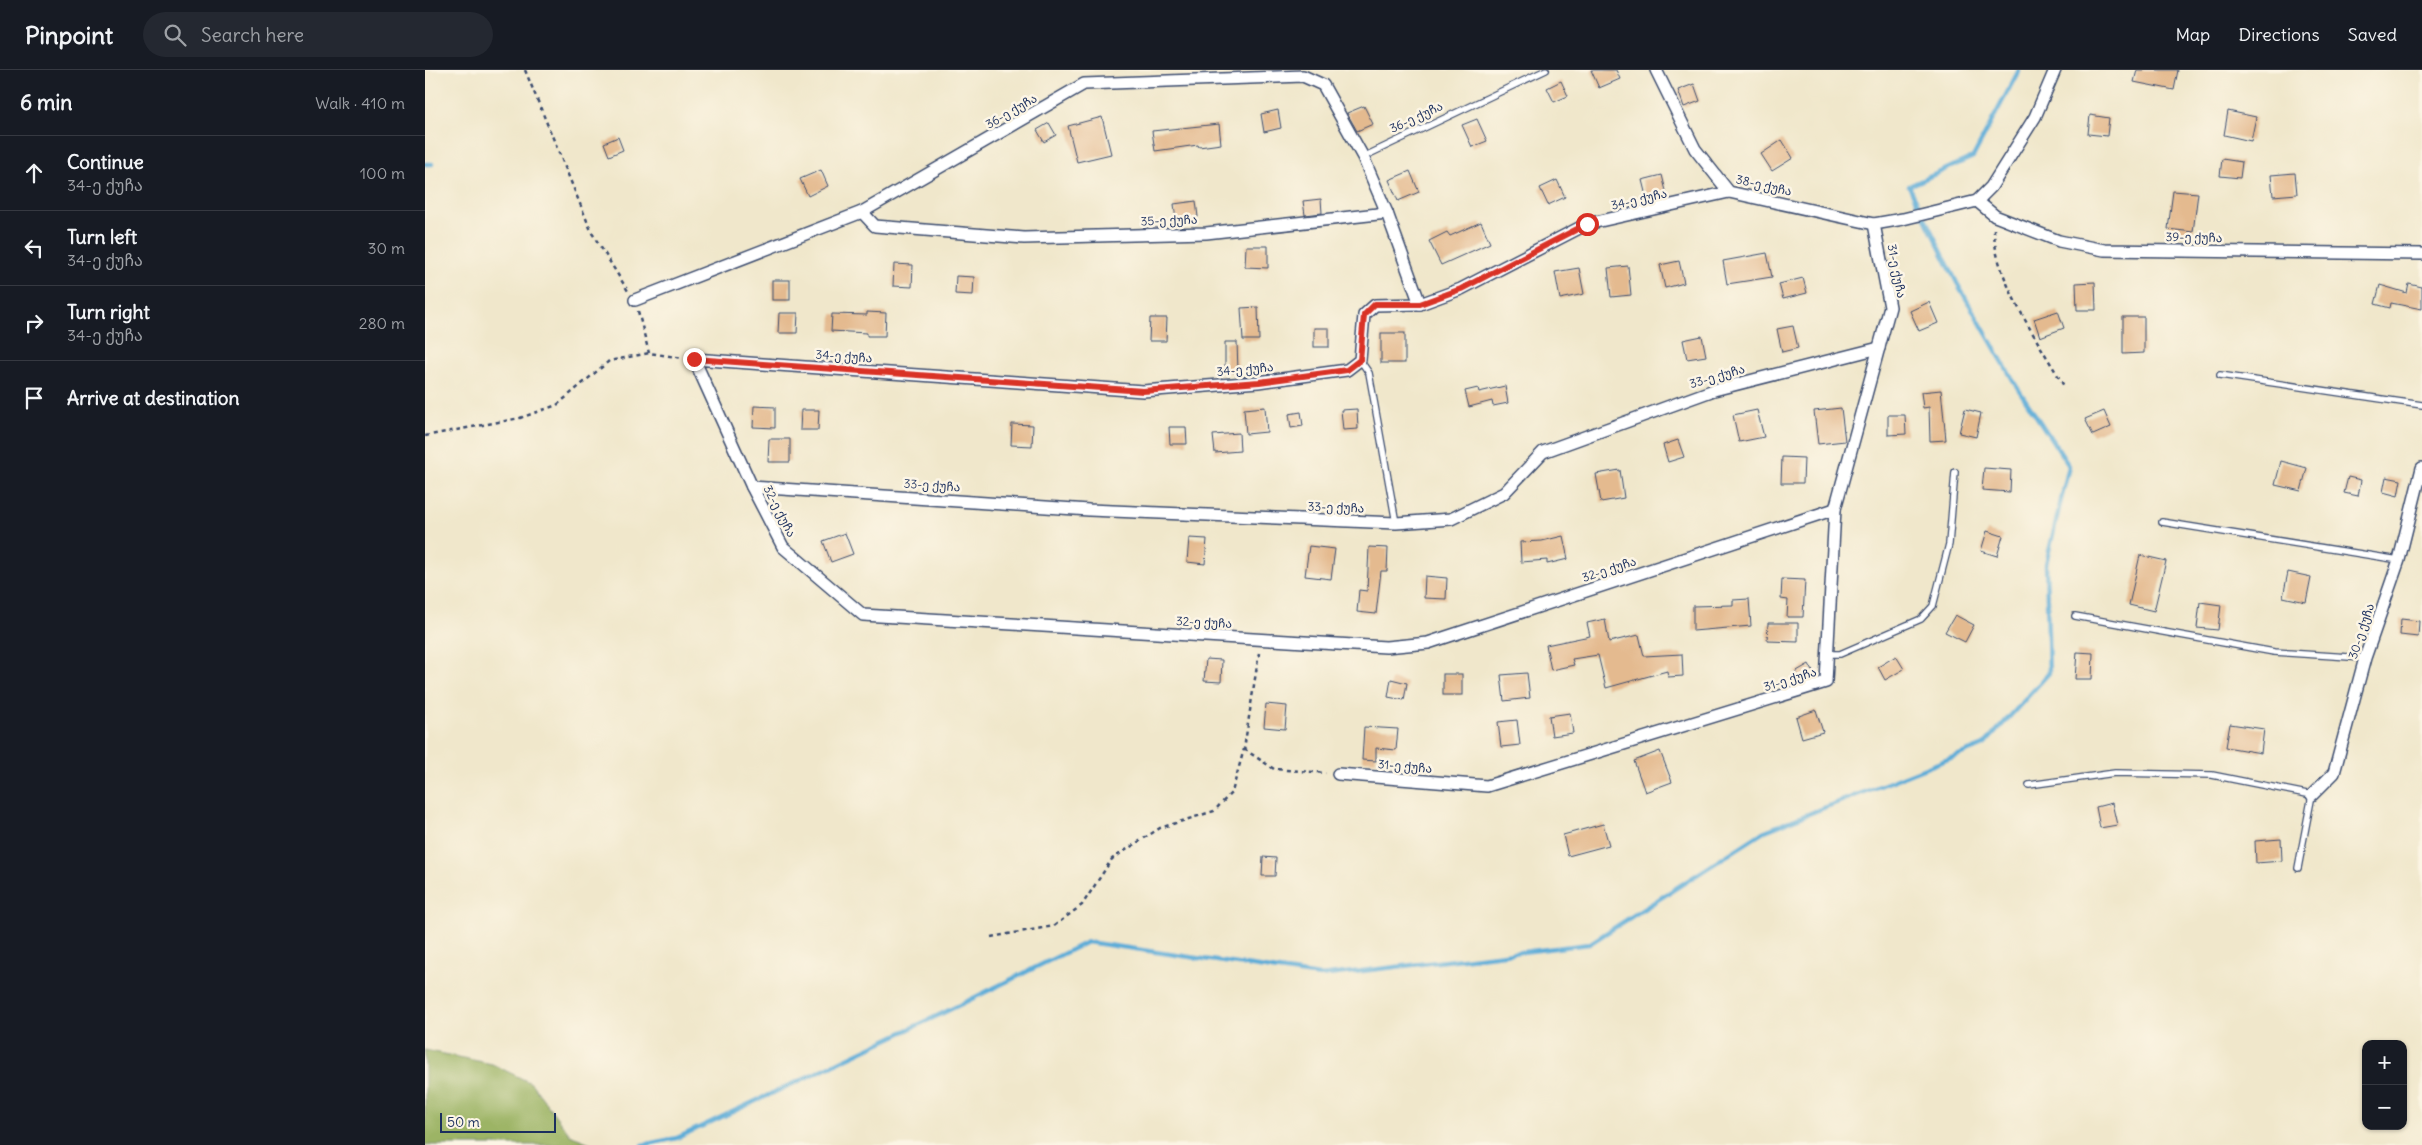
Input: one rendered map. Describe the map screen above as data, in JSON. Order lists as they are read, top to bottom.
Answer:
{
  "streets": {
    "street": [
      "36-ე ქუჩა",
      "38-ე ქუჩა",
      "34-ე ქუჩა",
      "35-ე ქუჩა",
      "39-ე ქუჩა",
      "31-ე ქუჩა",
      "33-ე ქუჩა",
      "32-ე ქუჩა",
      "30-ე ქუჩა"
    ]
  },
  "crossings": [
    ["36-ე ქუჩა", "35-ე ქუჩა"],
    ["38-ე ქუჩა", "34-ე ქუჩა"],
    ["38-ე ქუჩა", "39-ე ქუჩა"],
    ["38-ე ქუჩა", "31-ე ქუჩა"],
    ["34-ე ქუჩა", "32-ე ქუჩა"],
    ["31-ე ქუჩა", "33-ე ქუჩა"],
    ["31-ე ქუჩა", "32-ე ქუჩა"],
    ["33-ე ქუჩა", "32-ე ქუჩა"]
  ],
  "scale_bar": "50 m",
  "page": {
    "header": "Pinpoint",
    "search": "Search here",
    "nav": ["Map", "Directions", "Saved"],
    "heading": ["6 min", "Walk · 410 m"],
    "list": [
      ["Continue", "34-ე ქუჩა", "100 m"],
      ["Turn left", "34-ე ქუჩა", "30 m"],
      ["Turn right", "34-ე ქუჩა", "280 m"],
      "Arrive at destination"
    ],
    "map_buttons": ["+", "−"],
    "scale": "50 m"
  }
}
